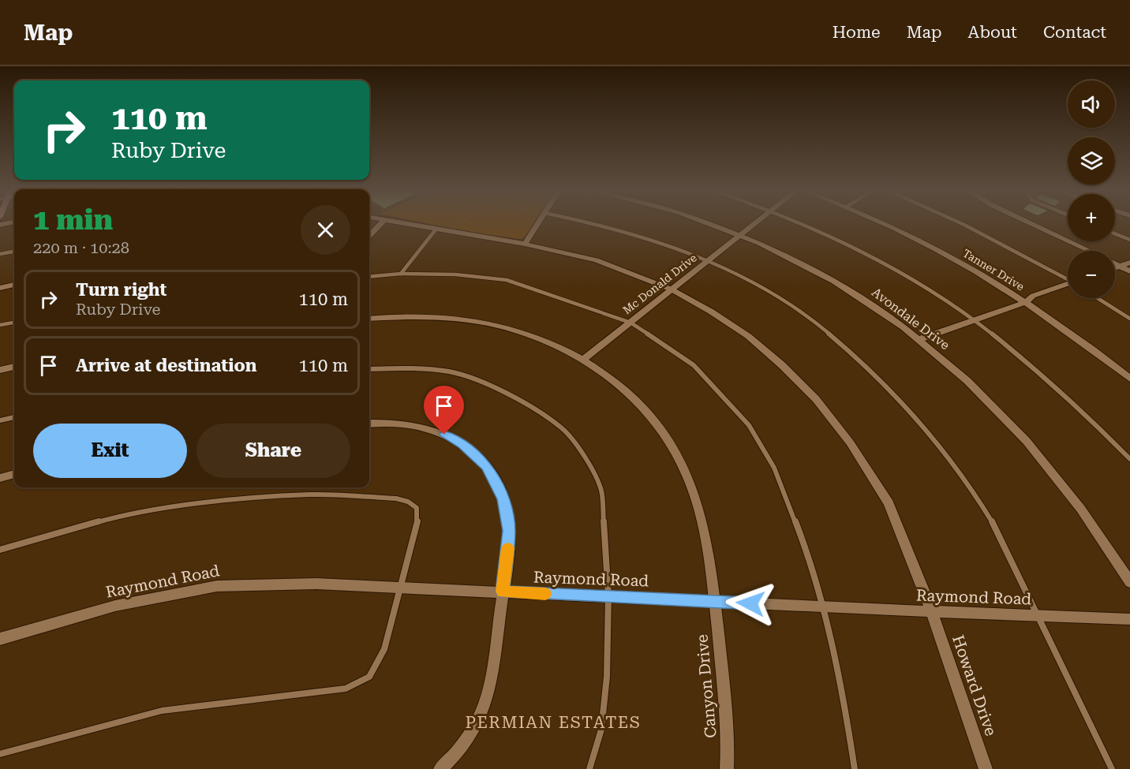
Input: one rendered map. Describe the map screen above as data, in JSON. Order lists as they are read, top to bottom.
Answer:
{
  "streets": {
    "street": [
      "Tanner Drive",
      "Mc Donald Drive",
      "Avondale Drive",
      "Raymond Road",
      "Howard Drive",
      "Canyon Drive"
    ]
  },
  "crossings": [
    ["Mc Donald Drive", "Avondale Drive"],
    ["Mc Donald Drive", "Howard Drive"],
    ["Mc Donald Drive", "Canyon Drive"],
    ["Raymond Road", "Howard Drive"],
    ["Raymond Road", "Canyon Drive"]
  ],
  "districts": ["PERMIAN ESTATES"],
  "page": {
    "header": "Map",
    "nav": [
      "Home",
      "Map",
      "About",
      "Contact"
    ],
    "map_buttons": ["+", "−"],
    "turn": ["110 m", "Ruby Drive"],
    "heading": ["1 min", "220 m · 10:28"],
    "list": [
      {
        "name": "Turn right",
        "note": "Ruby Drive",
        "value": "110 m"
      },
      {
        "name": "Arrive at destination",
        "value": "110 m"
      }
    ],
    "buttons": ["Exit", "Share"]
  }
}
